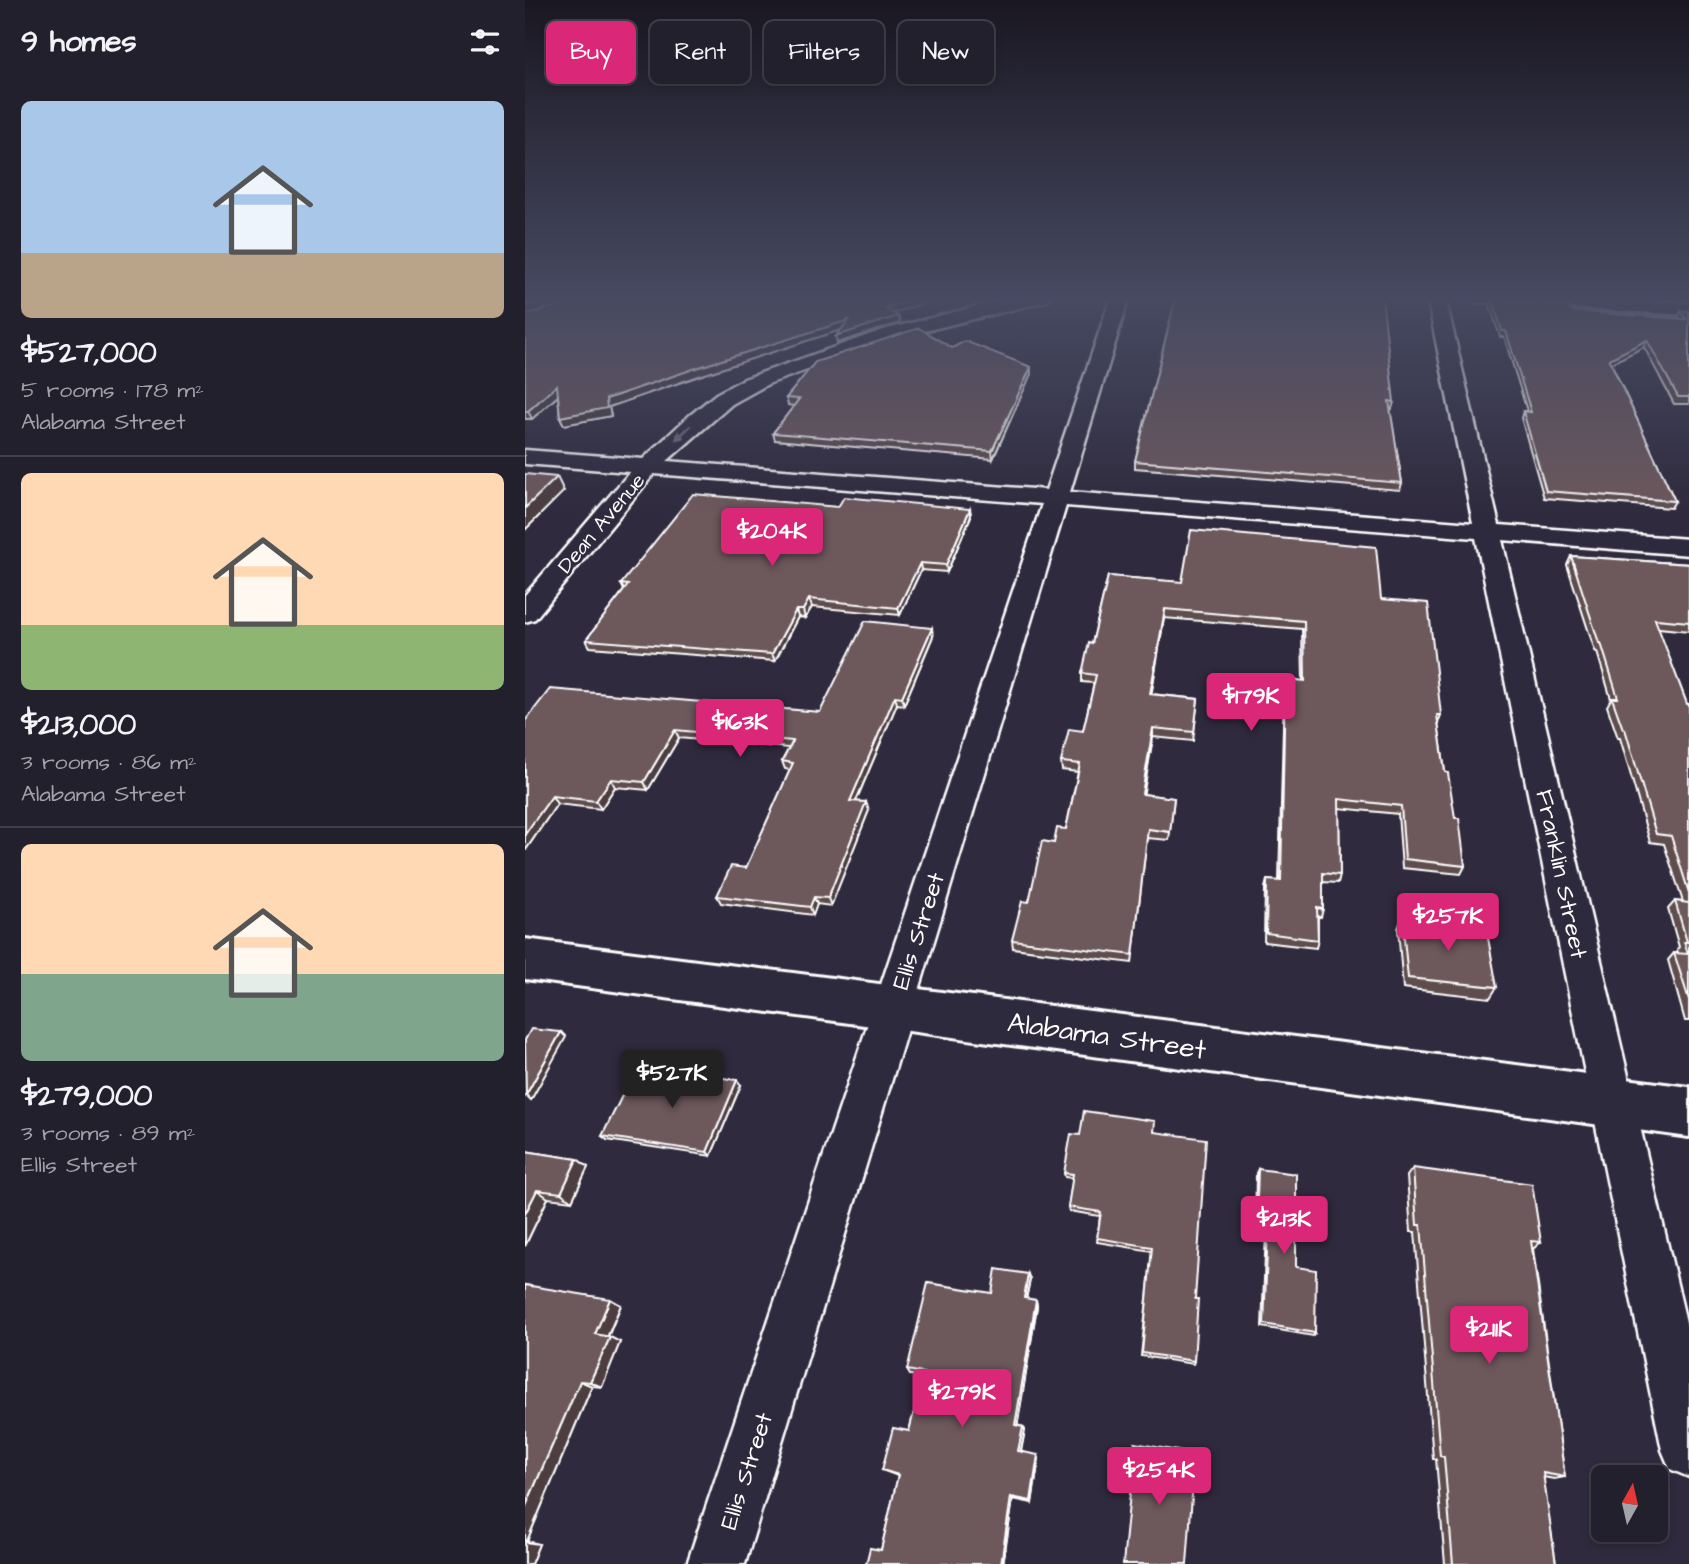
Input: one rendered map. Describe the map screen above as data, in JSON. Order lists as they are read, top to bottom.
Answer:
{
  "streets": {
    "main road": ["Alabama Street"],
    "street": ["Dean Avenue", "Franklin Street", "Ellis Street"]
  },
  "crossings": [
    ["Franklin Street", "Alabama Street"],
    ["Ellis Street", "Alabama Street"]
  ],
  "one_way": ["Dean Avenue"],
  "north": "top",
  "page": {
    "heading": "9 homes",
    "chip": [
      "Buy",
      "Rent",
      "Filters",
      "New"
    ],
    "list": [
      {
        "name": "$527,000",
        "note": "5 rooms · 178 m² · Alabama Street"
      },
      {
        "name": "$213,000",
        "note": "3 rooms · 86 m² · Alabama Street"
      },
      {
        "name": "$279,000",
        "note": "3 rooms · 89 m² · Ellis Street"
      }
    ],
    "price": [
      "$204K",
      "$179K",
      "$163K",
      "$257K",
      "$527K",
      "$213K",
      "$211K",
      "$279K",
      "$254K"
    ]
  }
}
